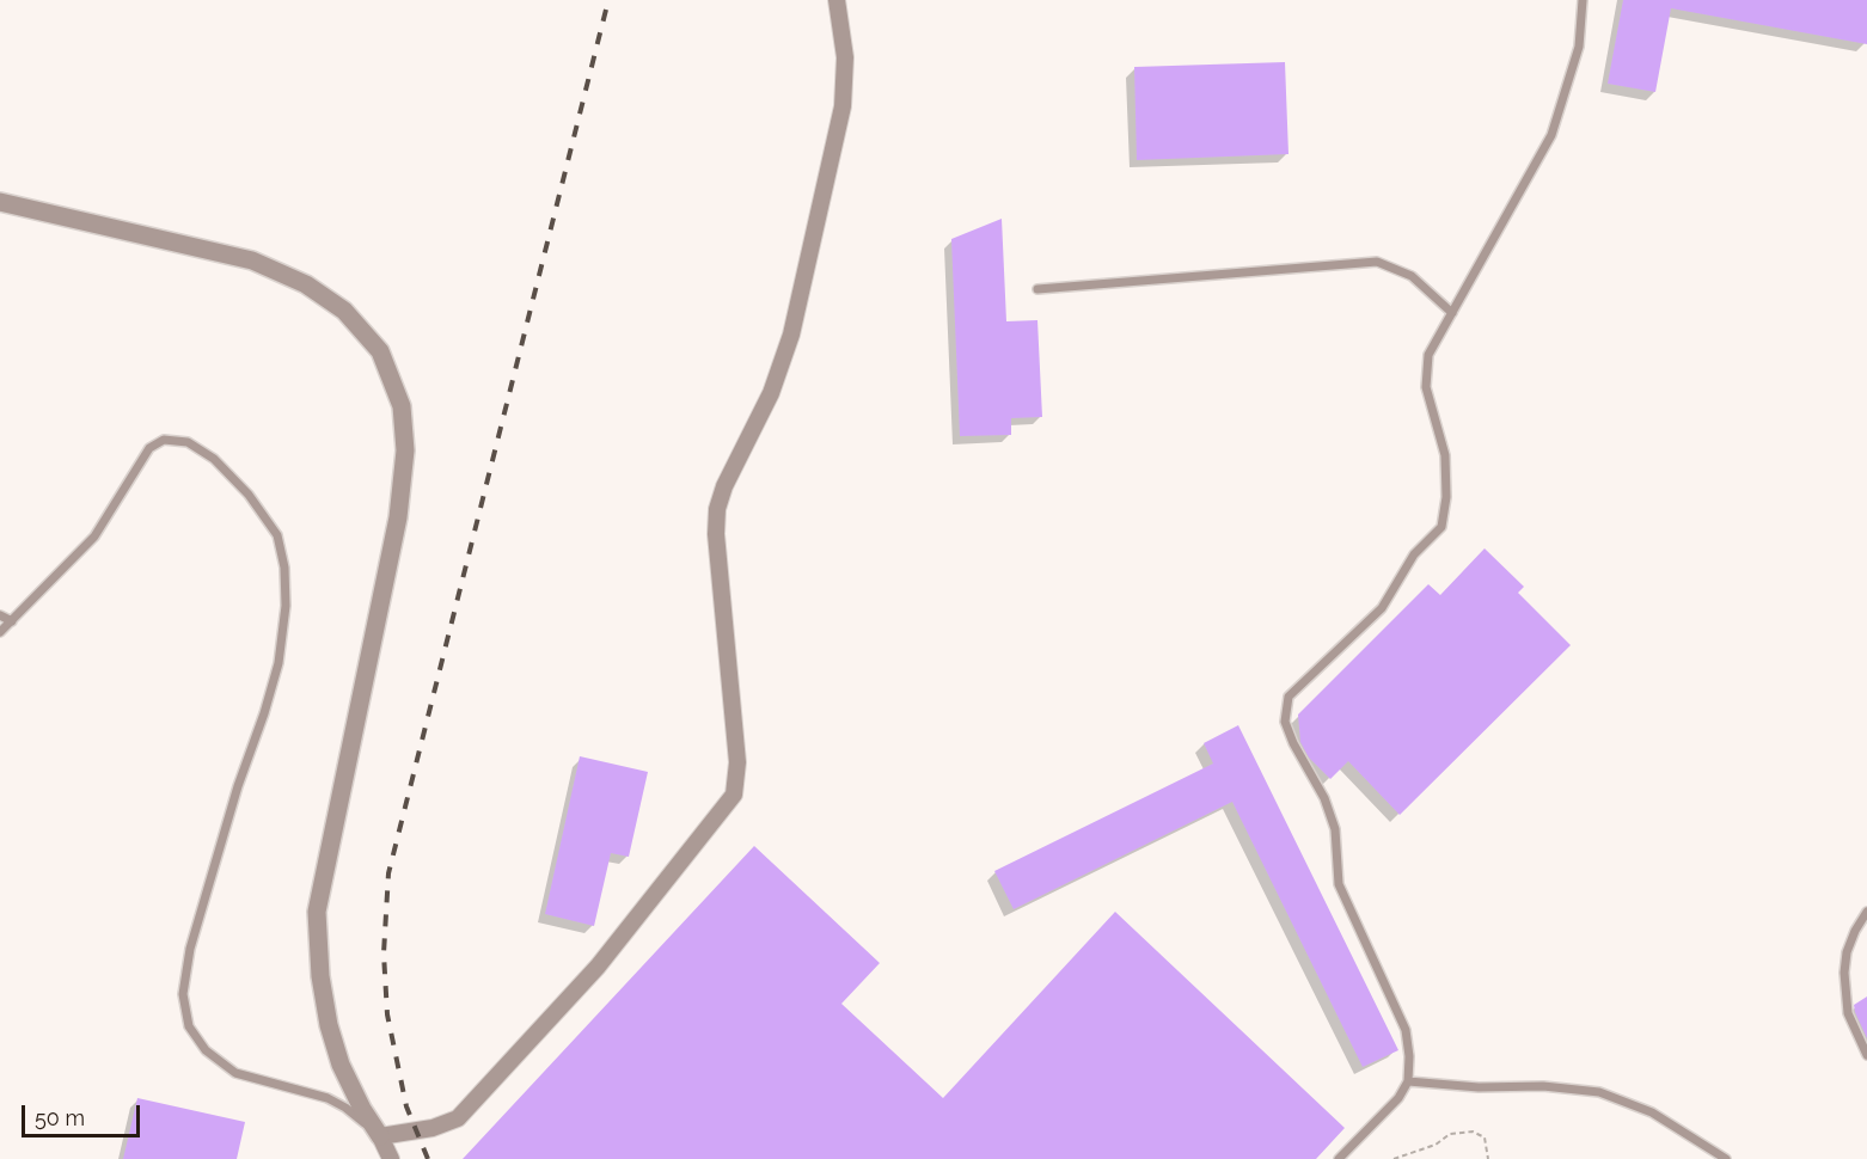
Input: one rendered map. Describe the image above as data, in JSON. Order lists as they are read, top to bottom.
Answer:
{
  "scale_bar": "50 m"
}
